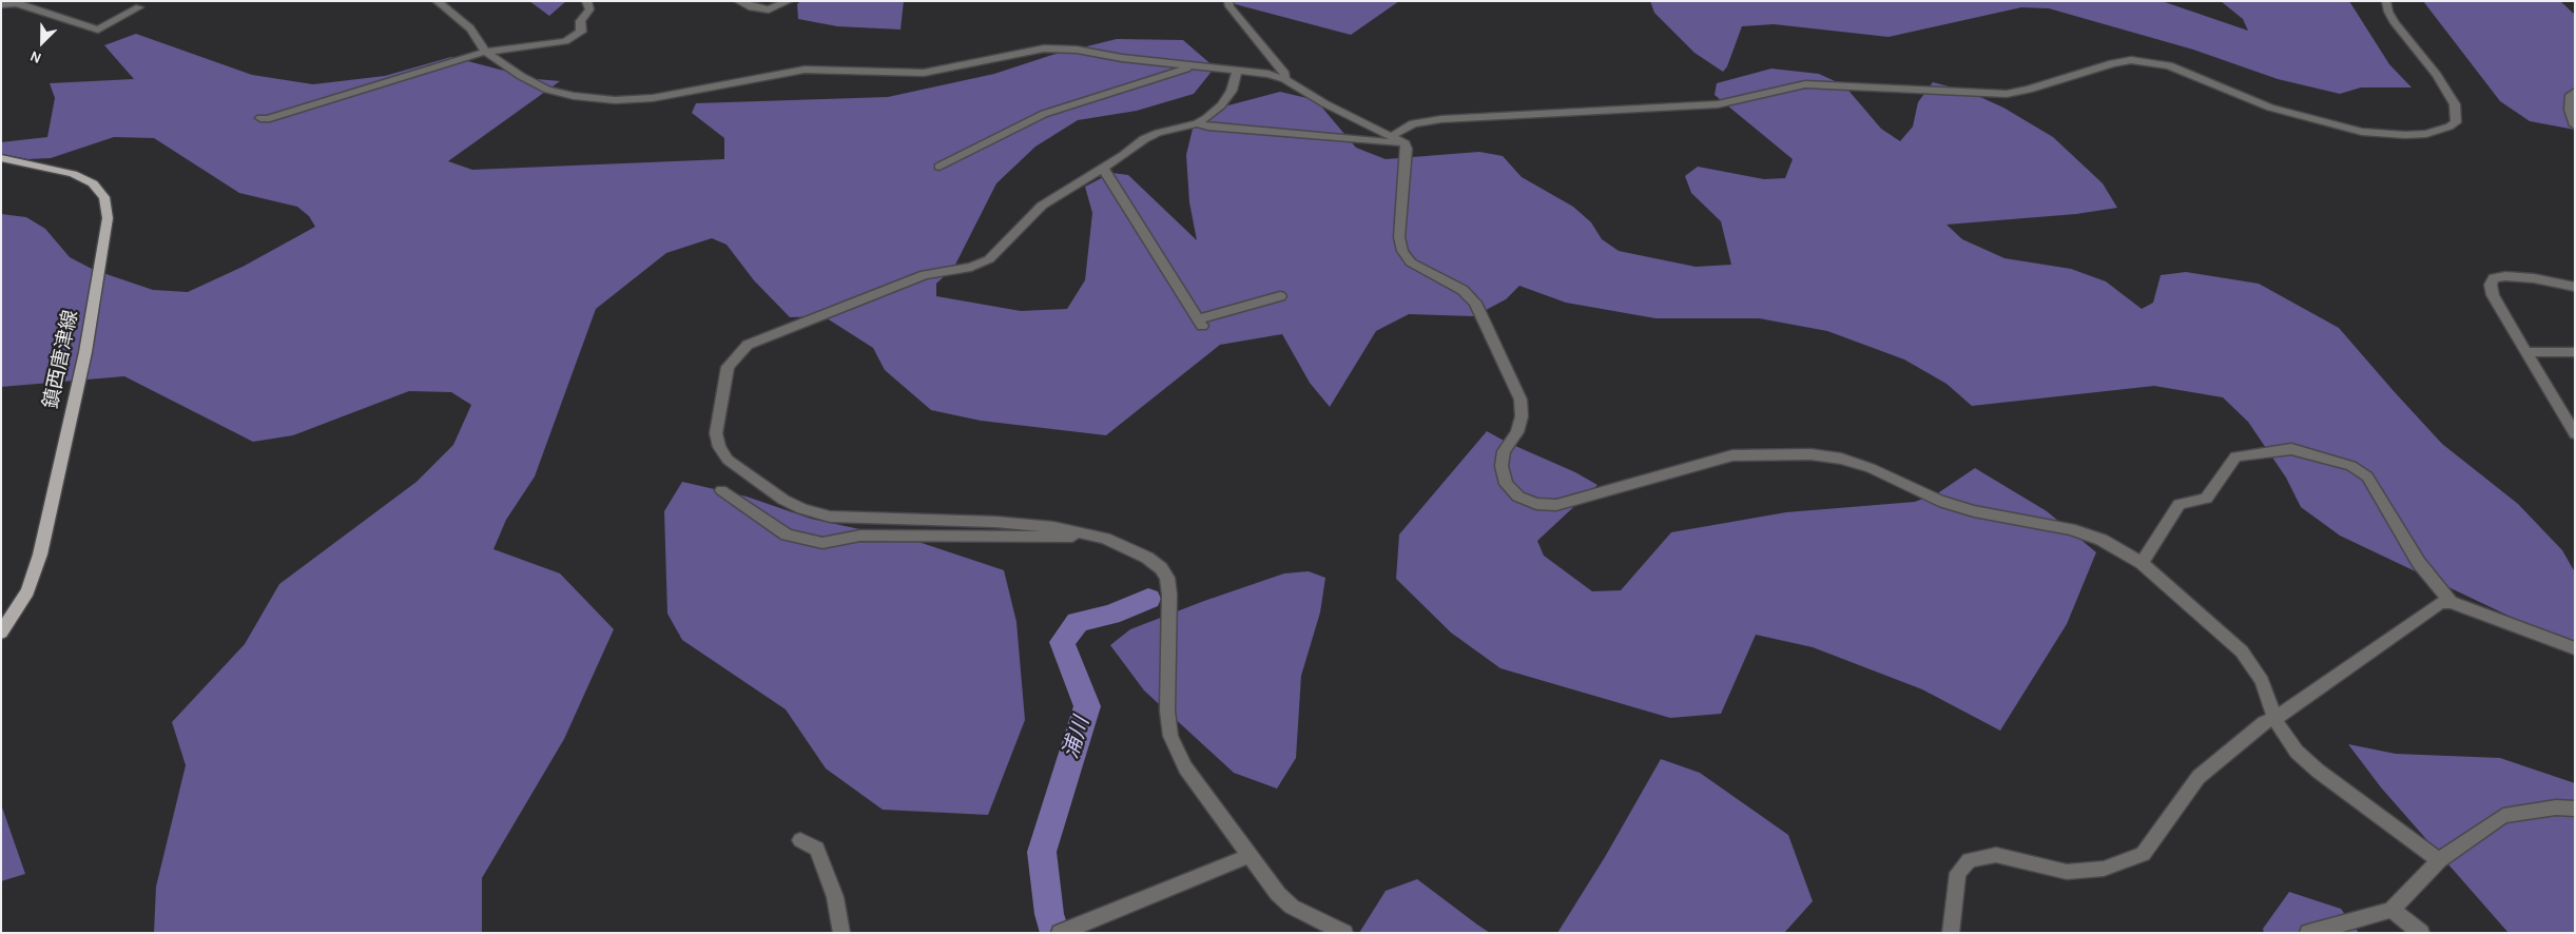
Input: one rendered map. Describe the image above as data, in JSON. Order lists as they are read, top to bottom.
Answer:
{
  "streets": {
    "main road": ["鎮西唐津線"]
  },
  "water": ["浦川"],
  "north": "bottom left"
}
